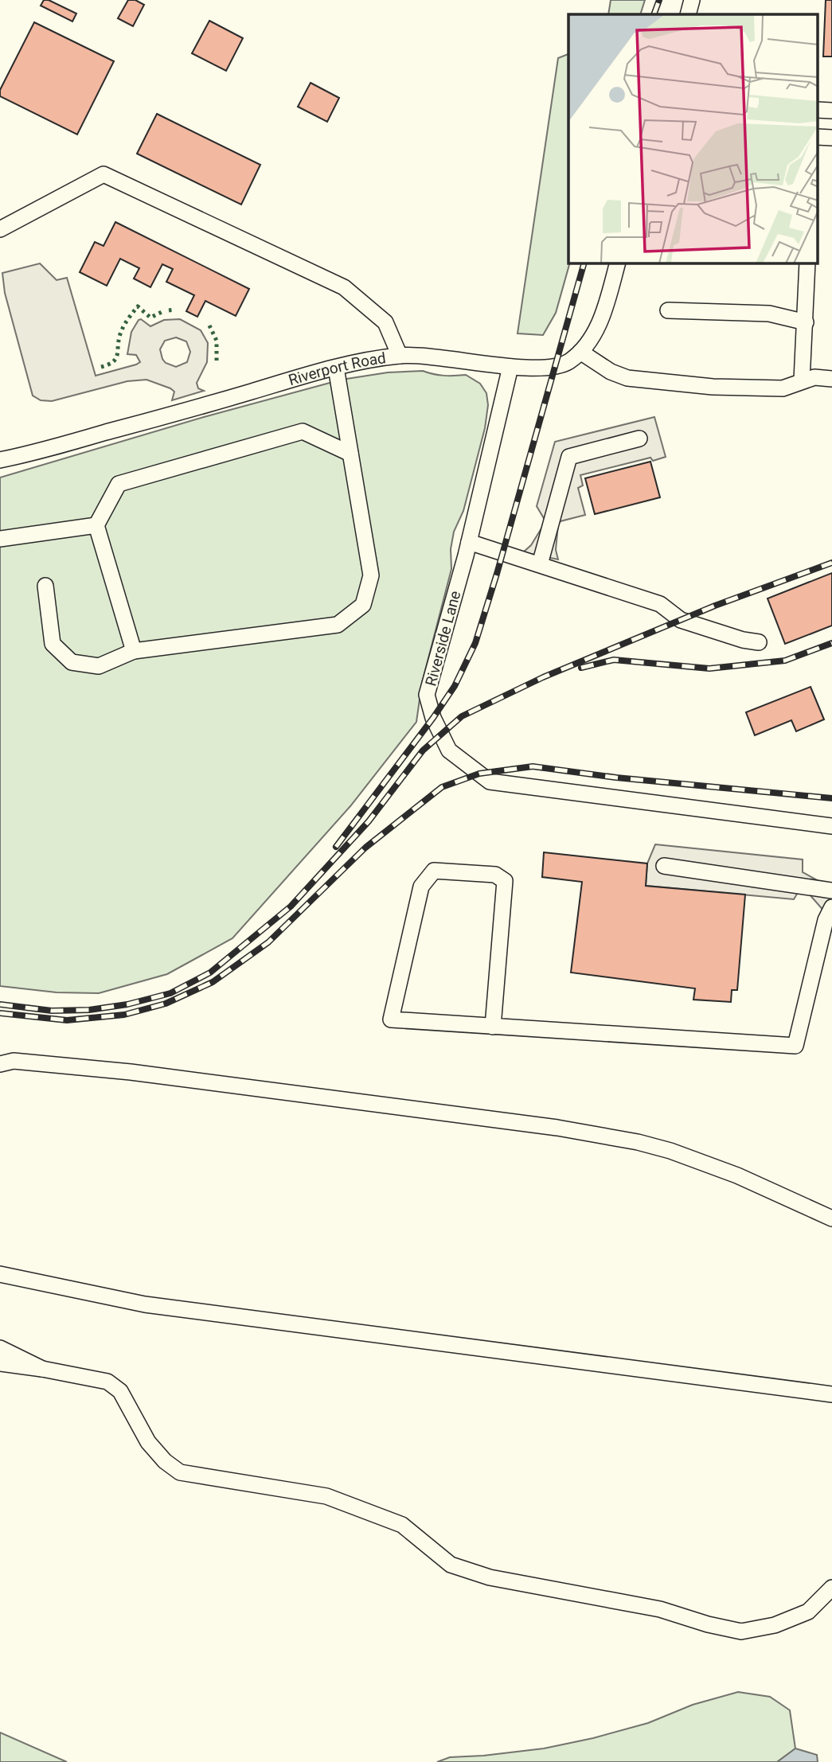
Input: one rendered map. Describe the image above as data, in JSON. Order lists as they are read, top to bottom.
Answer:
{
  "streets": {
    "street": ["Riverport Road", "Riverside Lane"]
  },
  "crossings": [
    ["Riverport Road", "Riverside Lane"]
  ]
}
